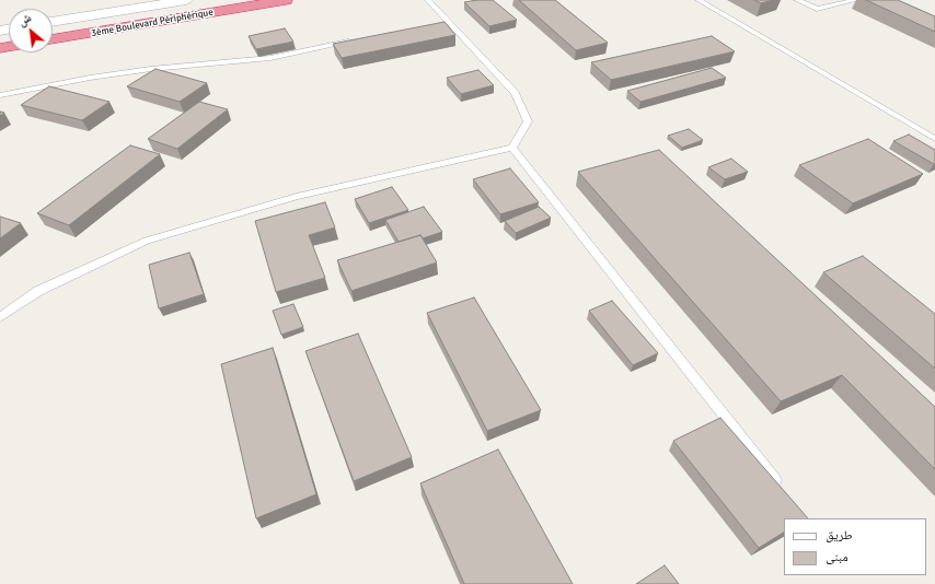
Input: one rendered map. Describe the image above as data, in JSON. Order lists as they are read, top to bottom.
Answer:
{
  "streets": {
    "highway": ["3ème Boulevard Périphérique"]
  },
  "legend": ["طريق", "مبنى"],
  "north": "top left"
}
